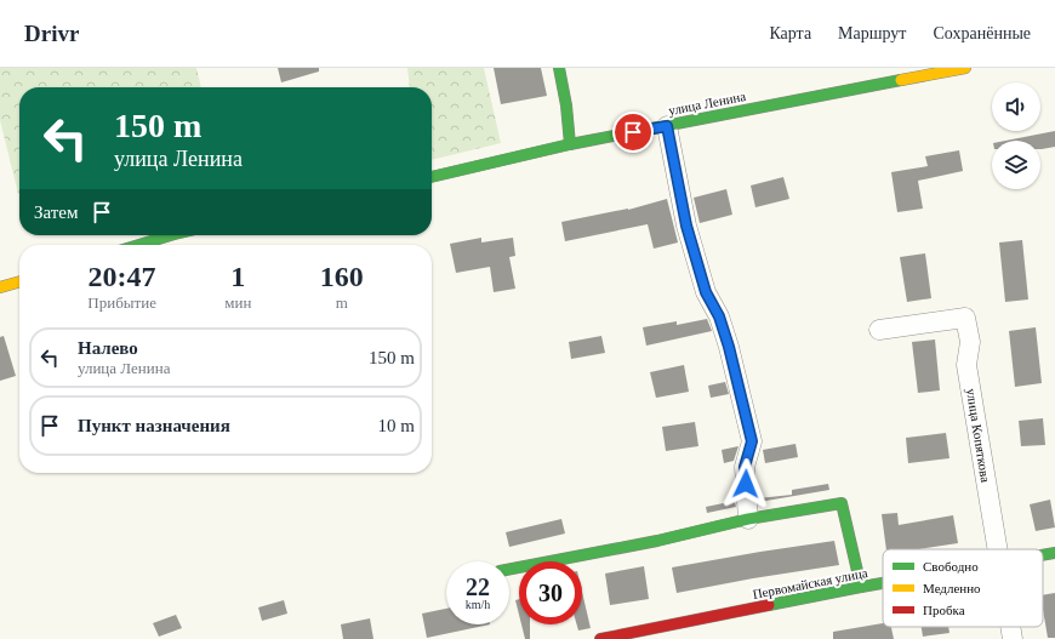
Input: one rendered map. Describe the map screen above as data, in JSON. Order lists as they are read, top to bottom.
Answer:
{
  "streets": {
    "street": ["улица Ленина", "улица Копяткова", "Первомайская улица"]
  },
  "legend": ["Свободно", "Медленно", "Пробка"],
  "page": {
    "header": "Drivr",
    "nav": ["Карта", "Маршрут", "Сохранённые"],
    "turn": ["150 m", "улица Ленина"],
    "then": "Затем",
    "eta": [
      "20:47",
      "Прибытие",
      "1",
      "мин",
      "160",
      "m"
    ],
    "list": [
      {
        "name": "Налево",
        "note": "улица Ленина",
        "value": "150 m"
      },
      {
        "name": "Пункт назначения",
        "value": "10 m"
      }
    ],
    "speed": "22 km/h",
    "limit": "30"
  }
}
